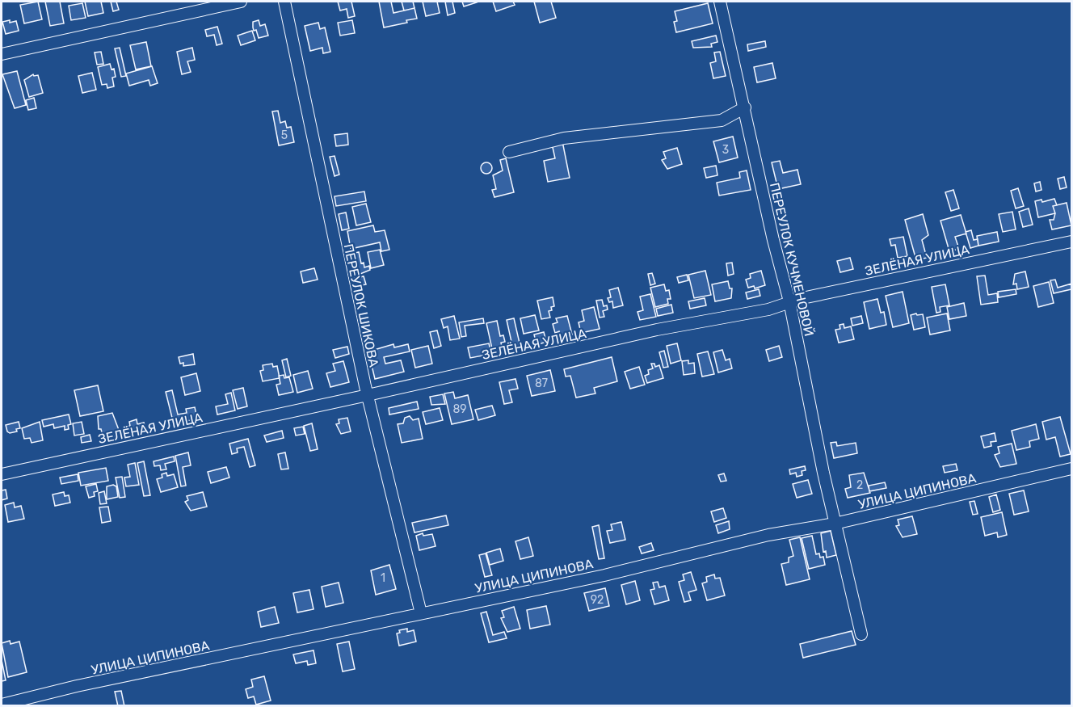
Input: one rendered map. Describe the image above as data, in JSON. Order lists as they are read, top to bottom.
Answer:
{
  "streets": {
    "street": [
      "ПЕРЕУЛОК КУЧМЕНОВОЙ",
      "ЗЕЛЁНАЯ УЛИЦА",
      "ПЕРЕУЛОК ШИКОВА",
      "УЛИЦА ЦИПИНОВА"
    ]
  },
  "crossings": [
    ["ПЕРЕУЛОК КУЧМЕНОВОЙ", "ЗЕЛЁНАЯ УЛИЦА"],
    ["ПЕРЕУЛОК КУЧМЕНОВОЙ", "УЛИЦА ЦИПИНОВА"],
    ["ЗЕЛЁНАЯ УЛИЦА", "ПЕРЕУЛОК ШИКОВА"],
    ["ПЕРЕУЛОК ШИКОВА", "УЛИЦА ЦИПИНОВА"]
  ],
  "house_numbers": [
    "5",
    "3",
    "87",
    "89",
    "2",
    "1",
    "92"
  ]
}
